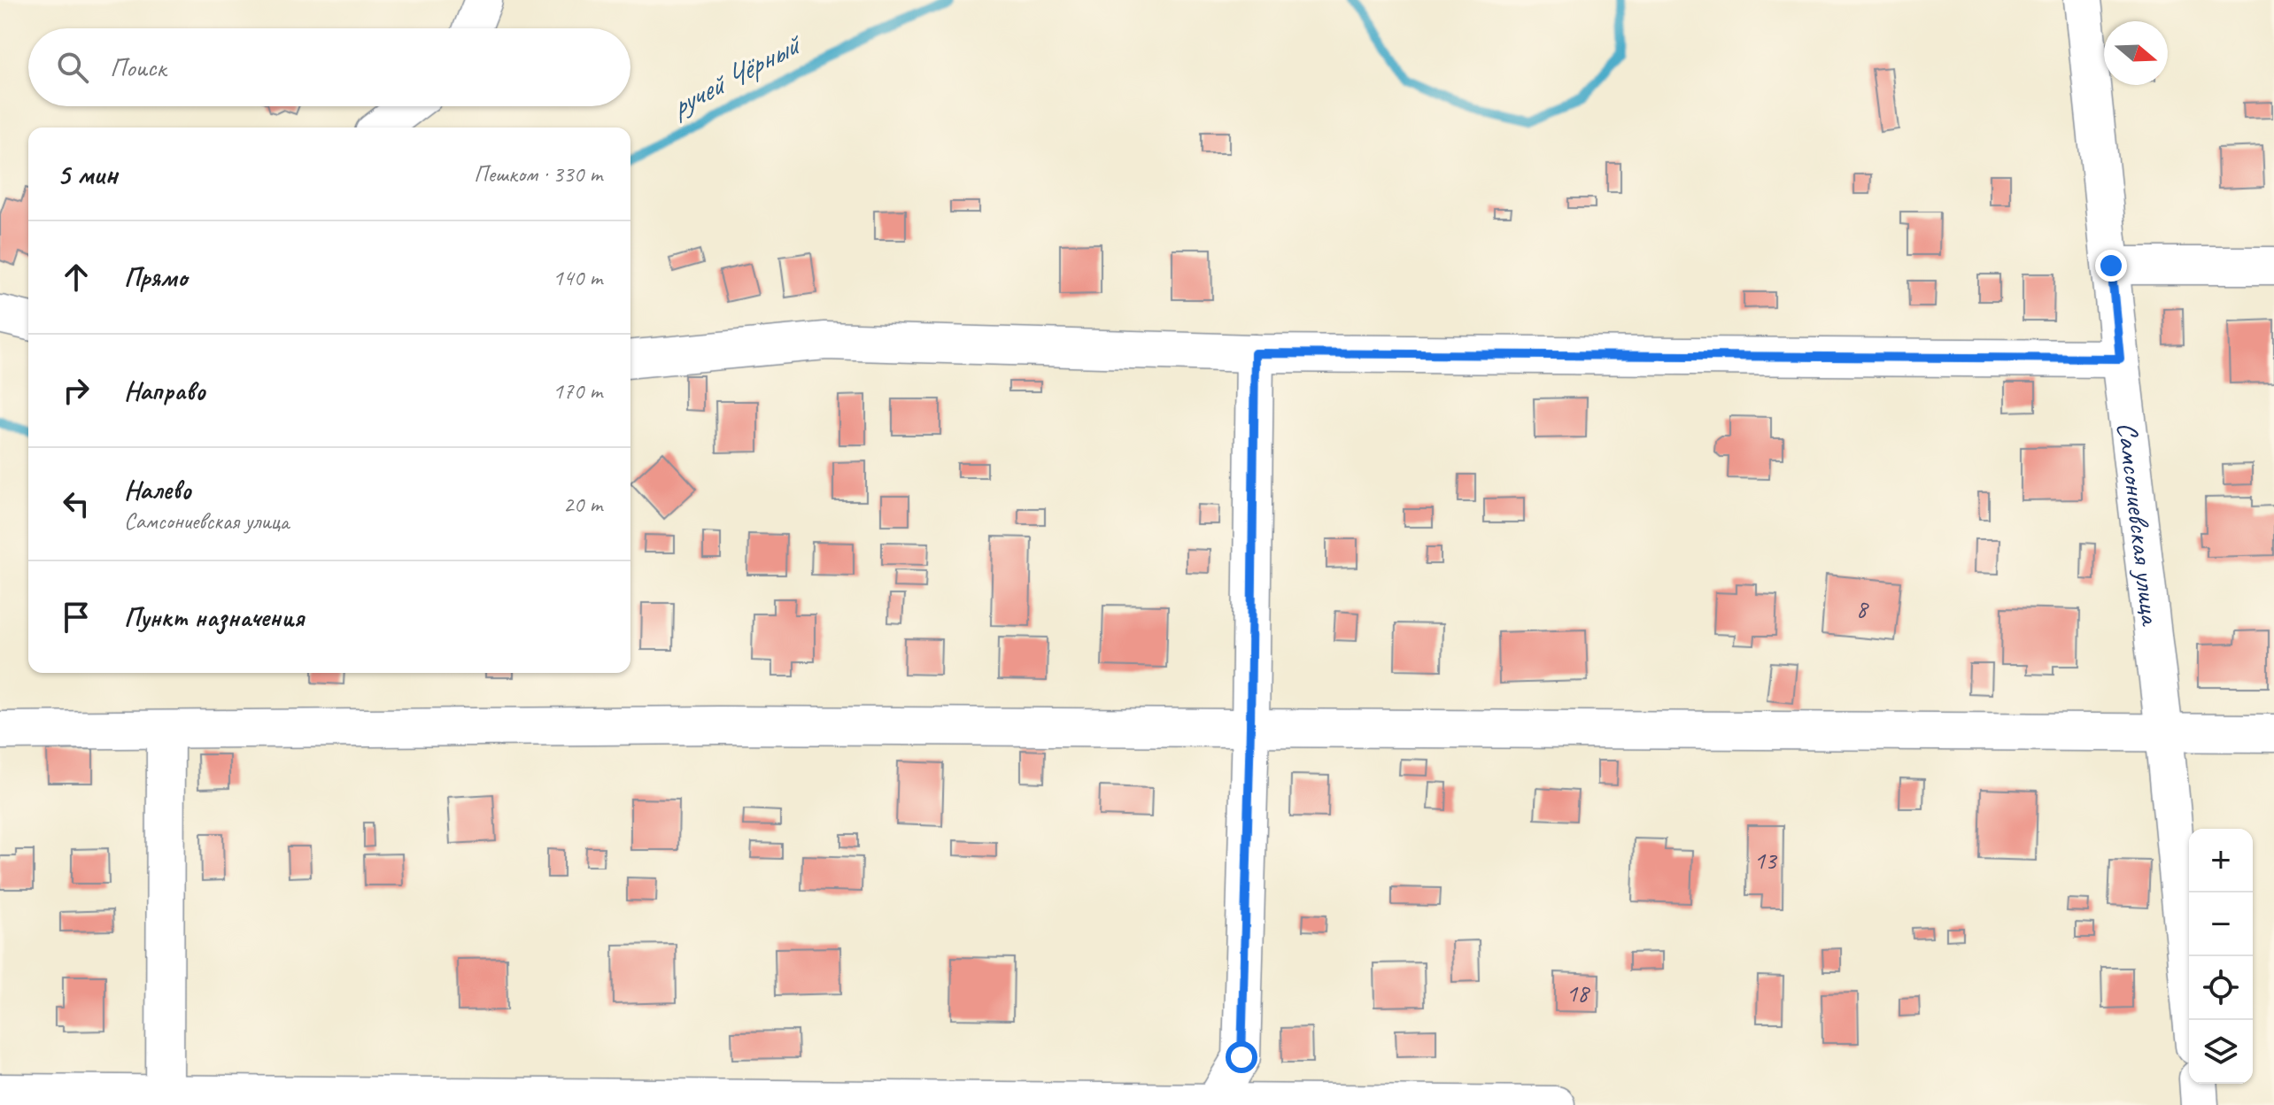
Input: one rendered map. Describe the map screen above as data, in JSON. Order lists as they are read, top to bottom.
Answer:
{
  "streets": {
    "street": ["Самсониевская улица"]
  },
  "water": ["ручей Чёрный"],
  "house_numbers": ["8", "13", "18"],
  "north": "right",
  "page": {
    "search": "Поиск",
    "heading": ["5 мин", "Пешком · 330 m"],
    "list": [
      ["Прямо", "140 m"],
      ["Направо", "170 m"],
      ["Налево", "Самсониевская улица", "20 m"],
      "Пункт назначения"
    ],
    "map_buttons": ["+", "−"]
  }
}
